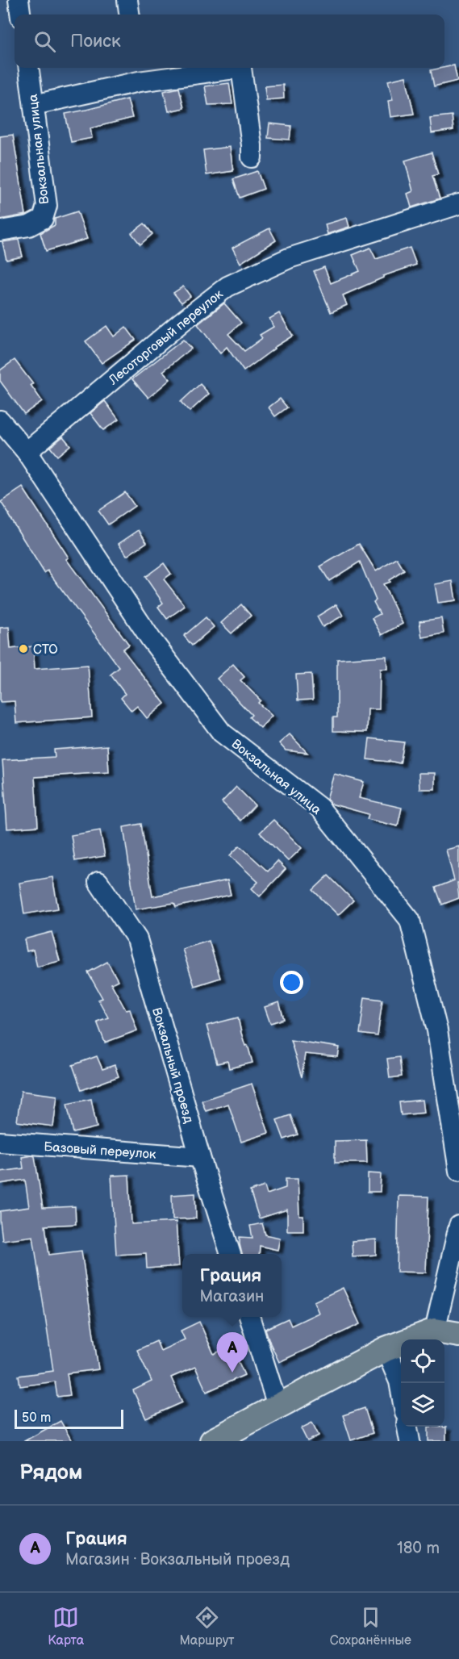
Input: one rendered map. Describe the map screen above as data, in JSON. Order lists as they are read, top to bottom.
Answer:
{
  "streets": {
    "street": [
      "Вокзальная улица",
      "Лесоторговый переулок",
      "Вокзальный проезд",
      "Базовый переулок"
    ]
  },
  "crossings": [
    ["Вокзальная улица", "Лесоторговый переулок"],
    ["Вокзальный проезд", "Базовый переулок"]
  ],
  "places": ["СТО"],
  "scale_bar": "50 m",
  "page": {
    "search": "Поиск",
    "popup": ["Грация", "Магазин"],
    "pins": "A",
    "scale": "50 m",
    "heading": "Рядом",
    "list": [
      {
        "mark": "A",
        "name": "Грация",
        "note": "Магазин · Вокзальный проезд",
        "value": "180 m"
      }
    ],
    "nav": ["Карта", "Маршрут", "Сохранённые"]
  }
}
